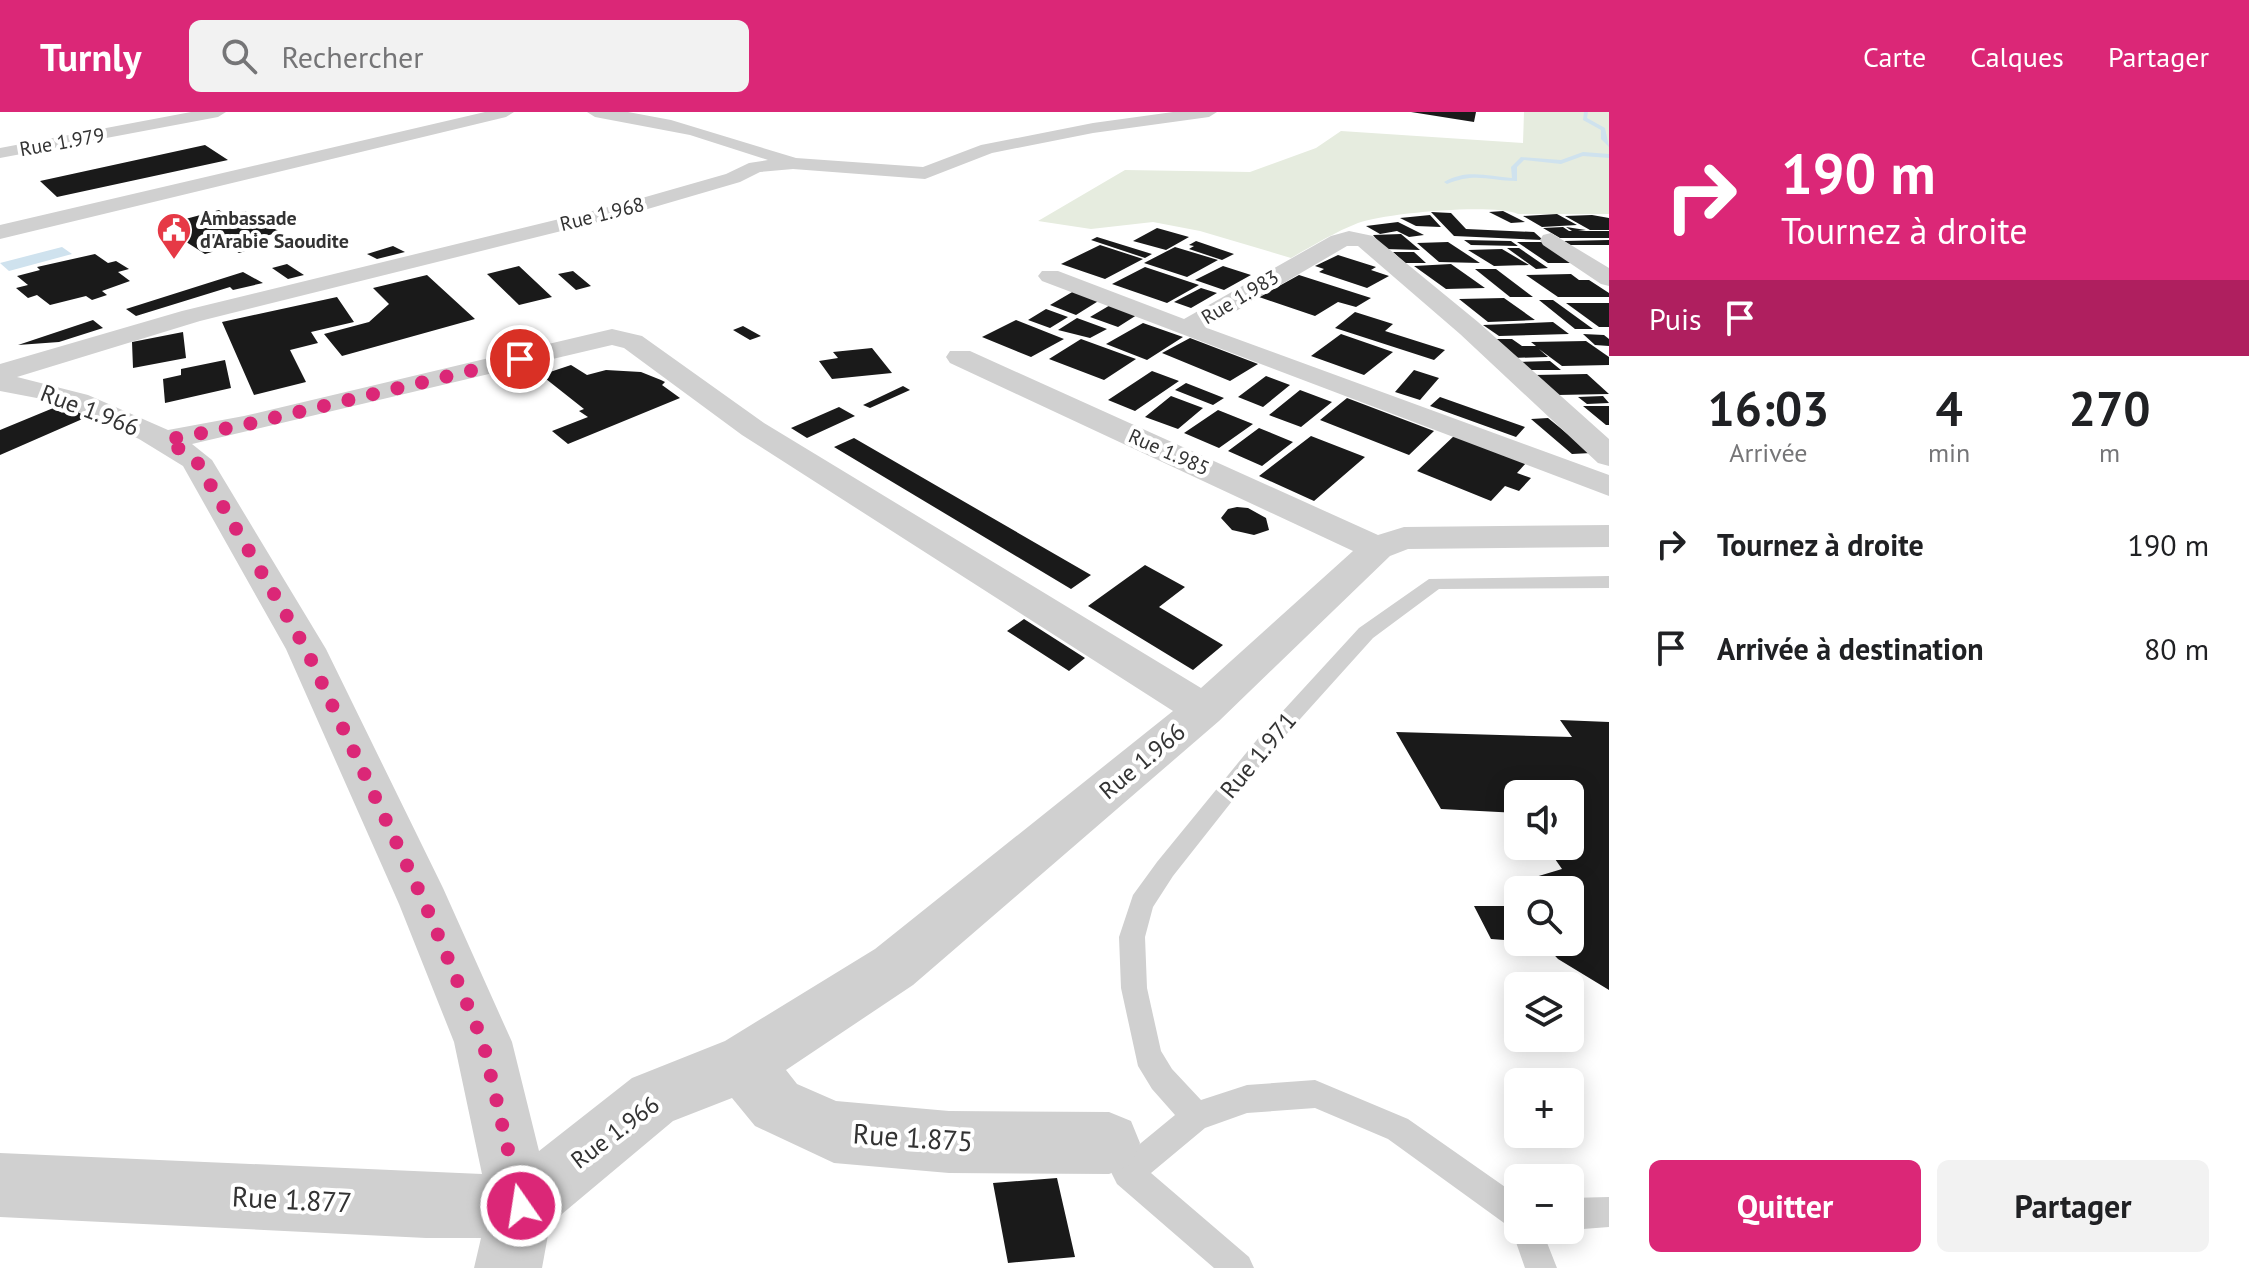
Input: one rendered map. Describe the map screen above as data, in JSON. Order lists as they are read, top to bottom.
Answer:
{
  "streets": {
    "street": [
      "Rue 1.979",
      "Rue 1.968",
      "Rue 1.983",
      "Rue 1.966",
      "Rue 1.985",
      "Rue 1.875",
      "Rue 1.877"
    ],
    "lane": ["Rue 1.971"]
  },
  "crossings": [
    ["Rue 1.966", "Rue 1.985"],
    ["Rue 1.966", "Rue 1.875"],
    ["Rue 1.966", "Rue 1.877"]
  ],
  "places": {
    "public building": ["Ambassade d'Arabie Saoudite"]
  },
  "page": {
    "header": "Turnly",
    "search": "Rechercher",
    "nav": ["Carte", "Calques", "Partager"],
    "turn": ["190 m", "Tournez à droite"],
    "then": "Puis",
    "eta": [
      "16:03",
      "Arrivée",
      "4",
      "min",
      "270",
      "m"
    ],
    "list": [
      {
        "name": "Tournez à droite",
        "value": "190 m"
      },
      {
        "name": "Arrivée à destination",
        "value": "80 m"
      }
    ],
    "map_buttons": ["+", "−"],
    "buttons": ["Quitter", "Partager"]
  }
}
